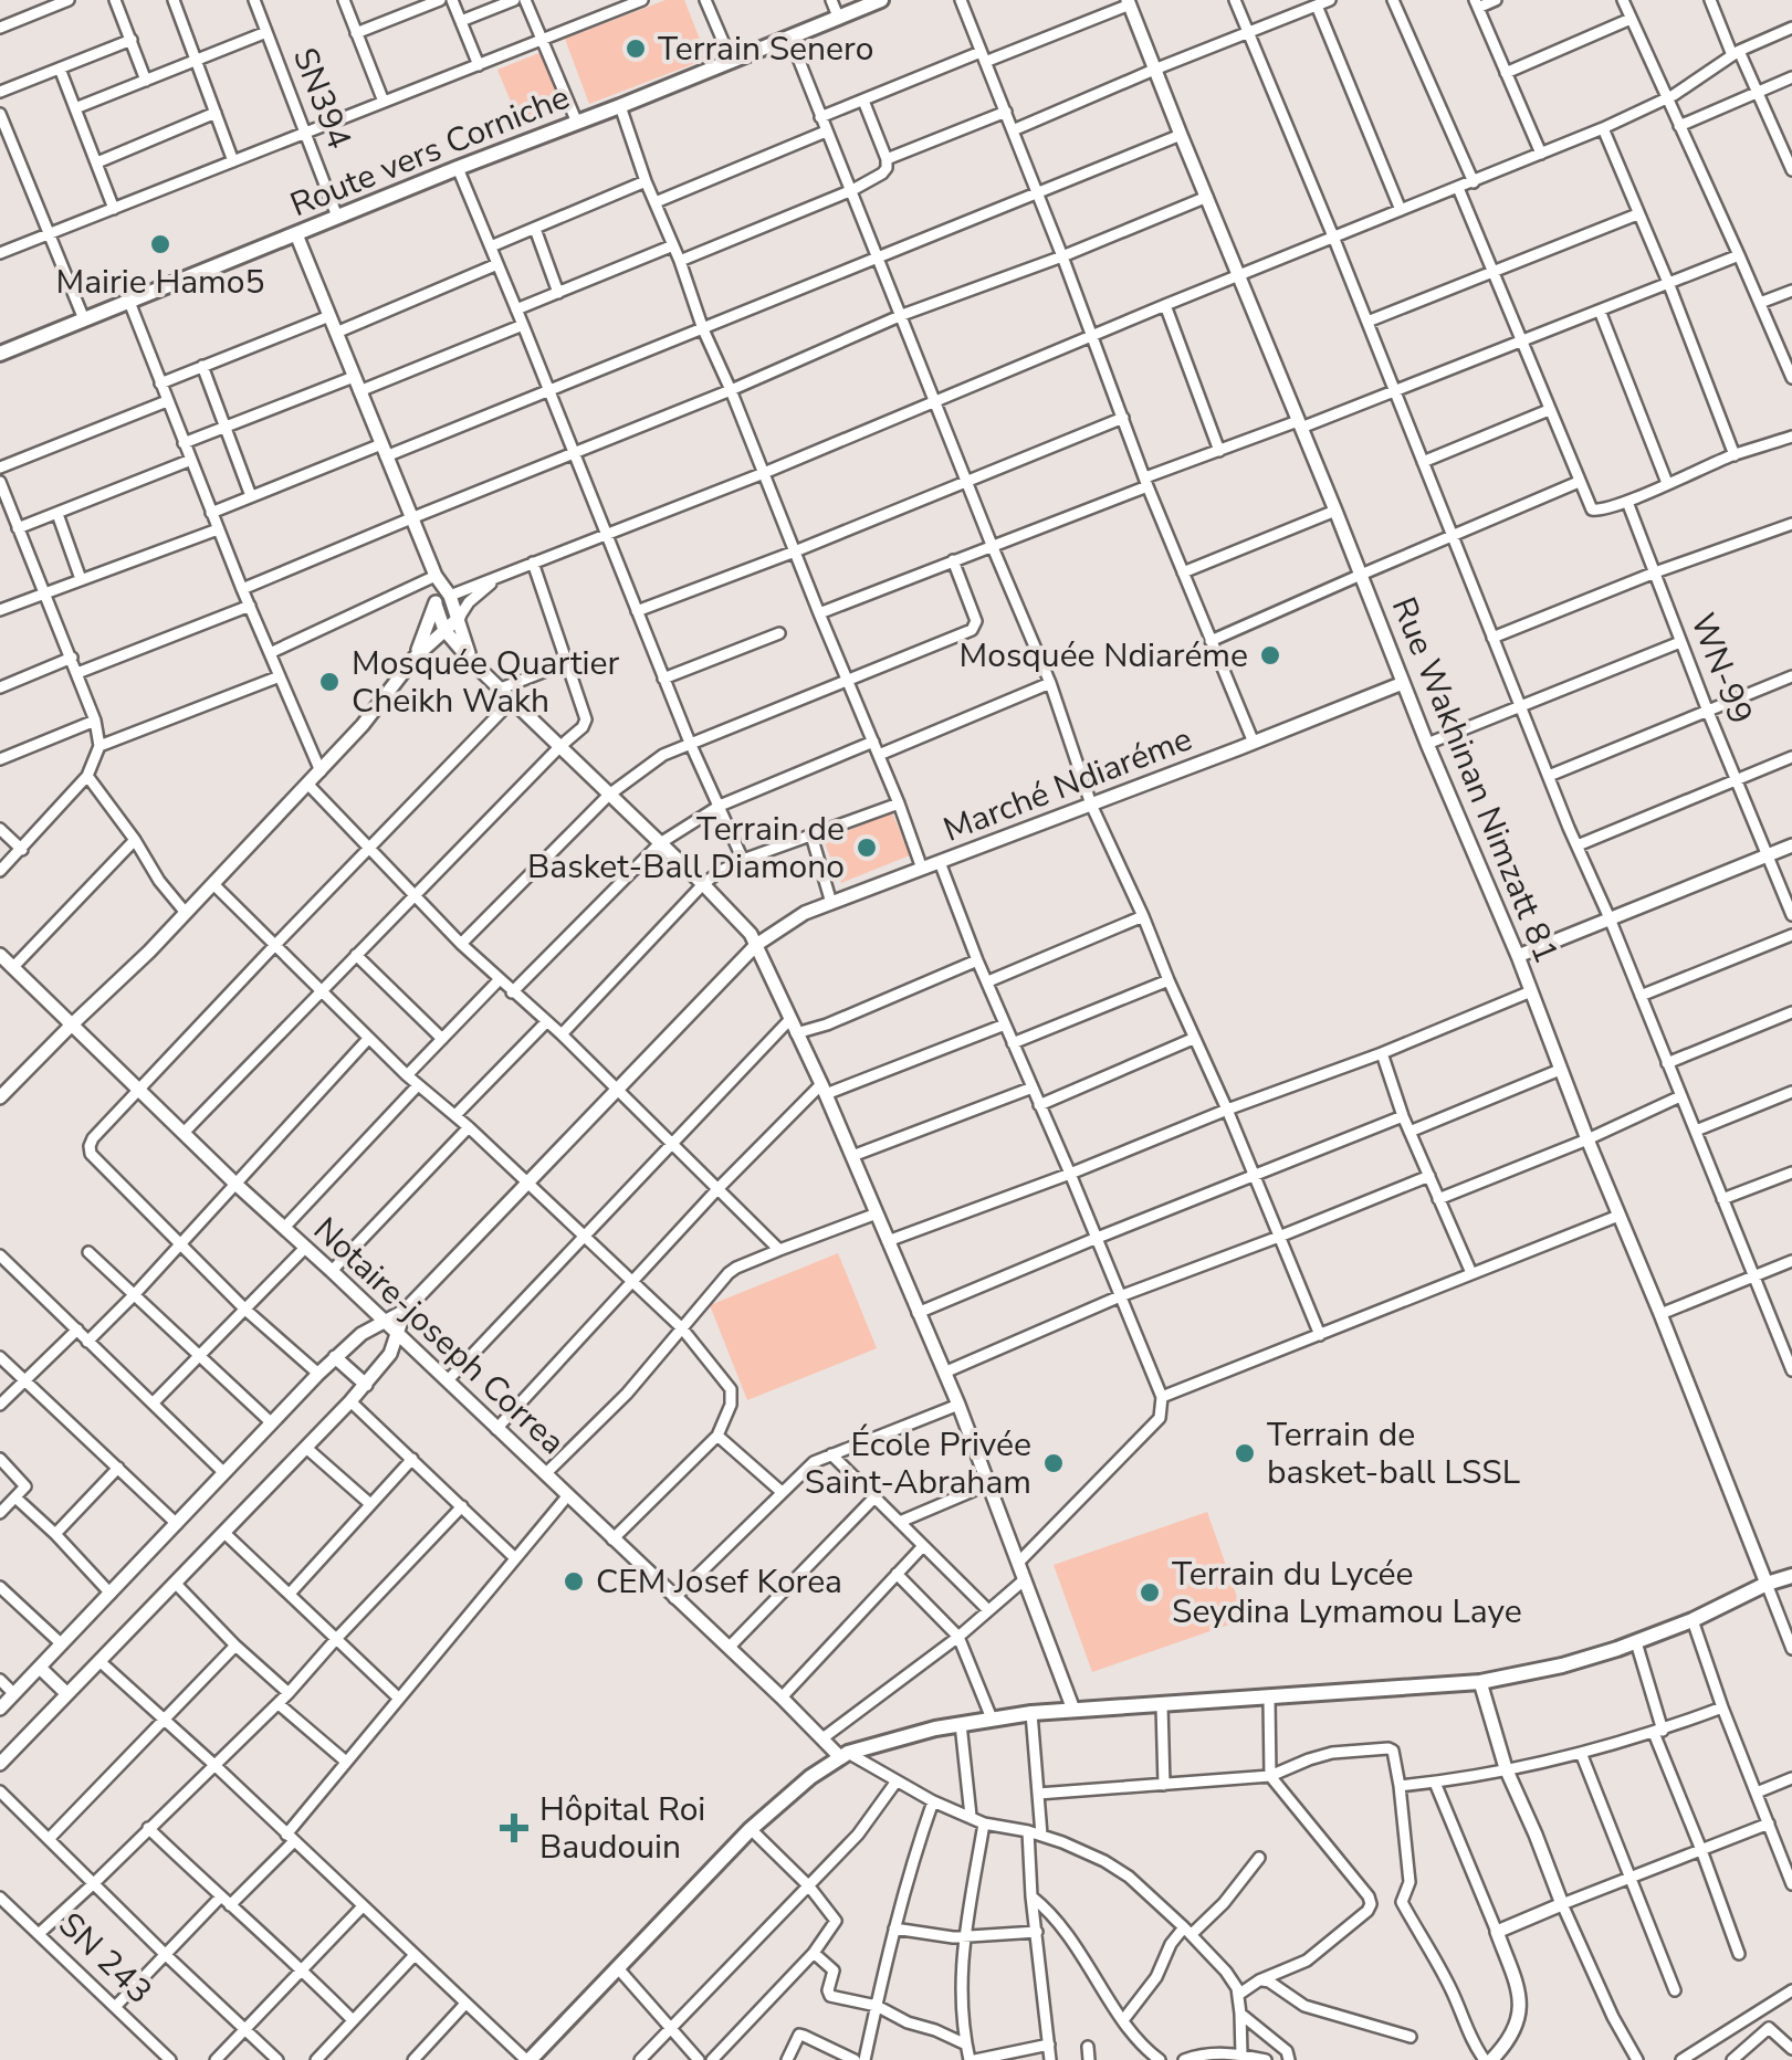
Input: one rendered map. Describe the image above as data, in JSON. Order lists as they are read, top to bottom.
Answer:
{
  "streets": {
    "main road": ["Route vers Corniche"],
    "street": [
      "SN394",
      "WN-99",
      "Rue Wakhinan Nimzatt 81",
      "Marché Ndiaréme",
      "Notaire-joseph Correa",
      "SN 243"
    ]
  },
  "crossings": [
    ["SN394", "Route vers Corniche"],
    ["Rue Wakhinan Nimzatt 81", "Marché Ndiaréme"]
  ],
  "places": {
    "other": [
      "Terrain Senero",
      "Mairie Hamo5",
      "Mosquée Ndiaréme",
      "Mosquée Quartier Cheikh Wakh",
      "Terrain de Basket-Ball Diamono",
      "Terrain de basket-ball LSSL",
      "École Privée Saint-Abraham",
      "CEM Josef Korea",
      "Terrain du Lycée Seydina Lymamou Laye"
    ],
    "health": ["Hôpital Roi Baudouin"]
  }
}
